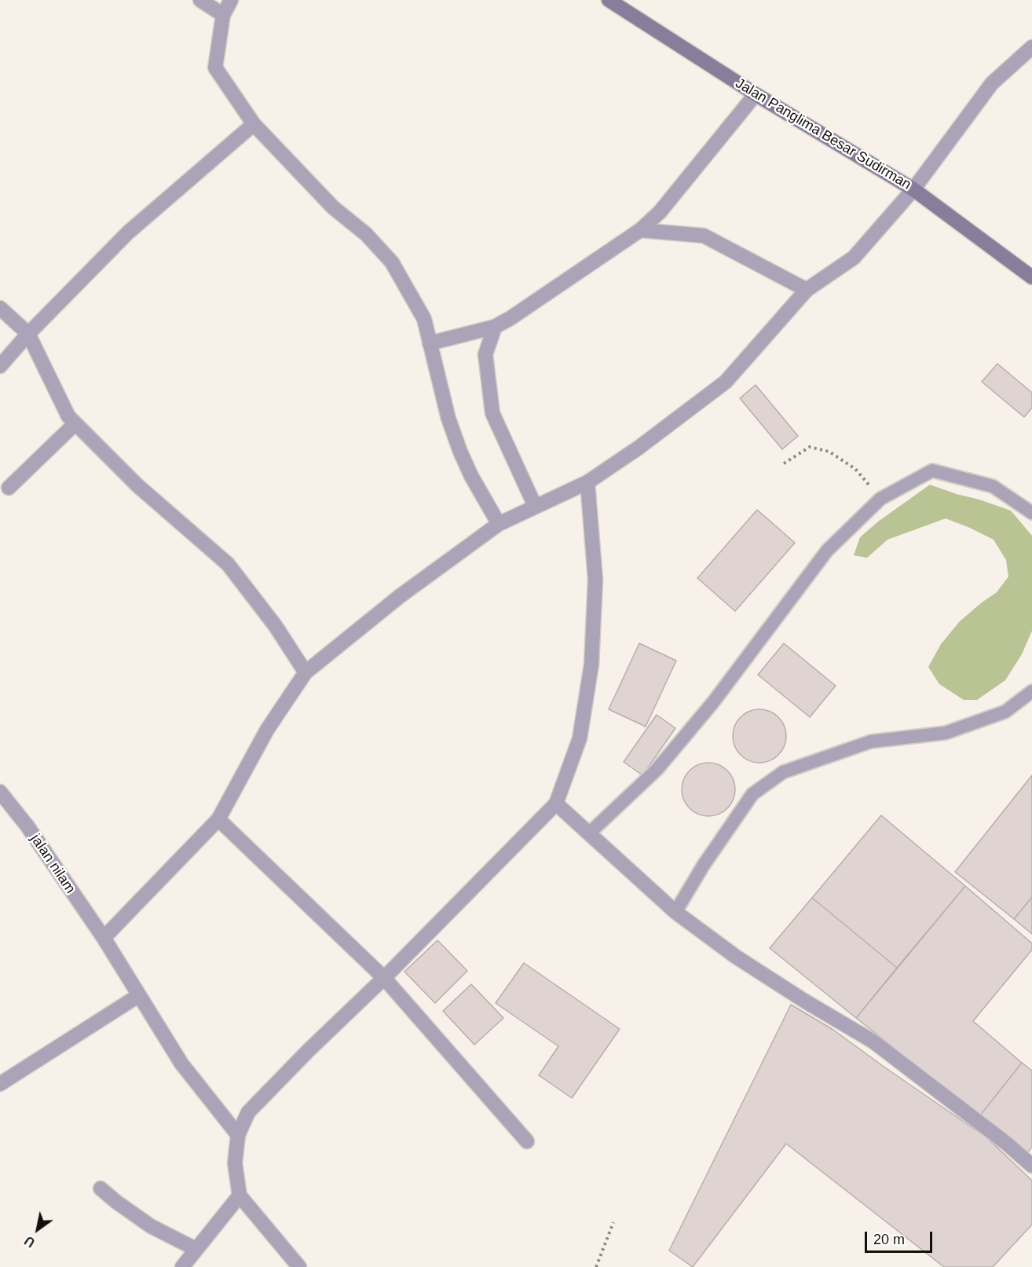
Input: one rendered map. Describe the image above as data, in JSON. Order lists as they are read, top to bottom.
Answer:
{
  "streets": {
    "main road": ["Jalan Panglima Besar Sudirman"],
    "street": ["jalan nilam"]
  },
  "scale_bar": "20 m",
  "north": "bottom left"
}
